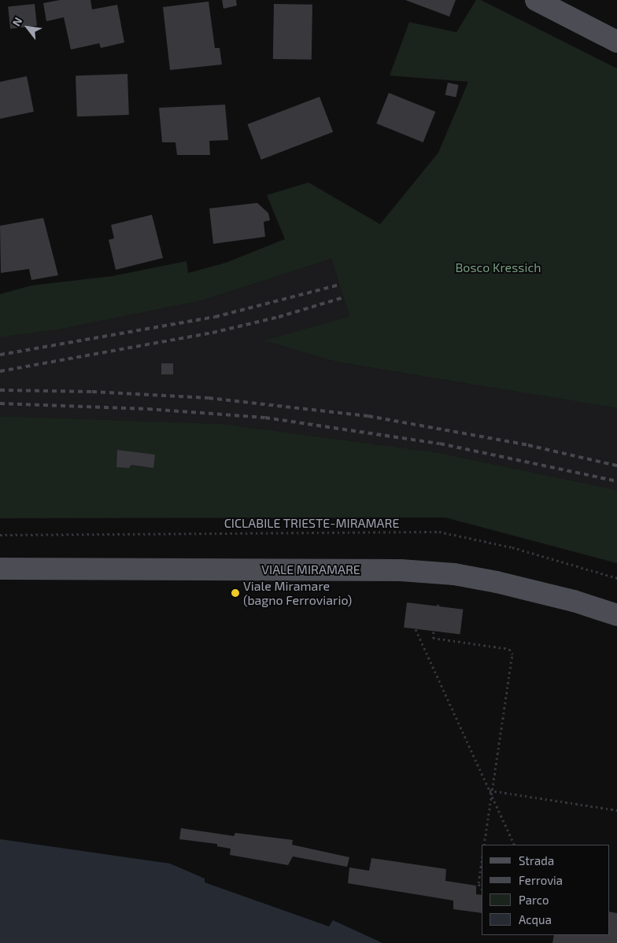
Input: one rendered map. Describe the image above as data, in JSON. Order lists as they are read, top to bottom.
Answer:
{
  "streets": {
    "main road": ["VIALE MIRAMARE"],
    "path": ["CICLABILE TRIESTE-MIRAMARE"]
  },
  "parks": ["Bosco Kressich"],
  "places": ["Viale Miramare (bagno Ferroviario)"],
  "legend": [
    "Strada",
    "Ferrovia",
    "Parco",
    "Acqua"
  ],
  "north": "top left"
}
